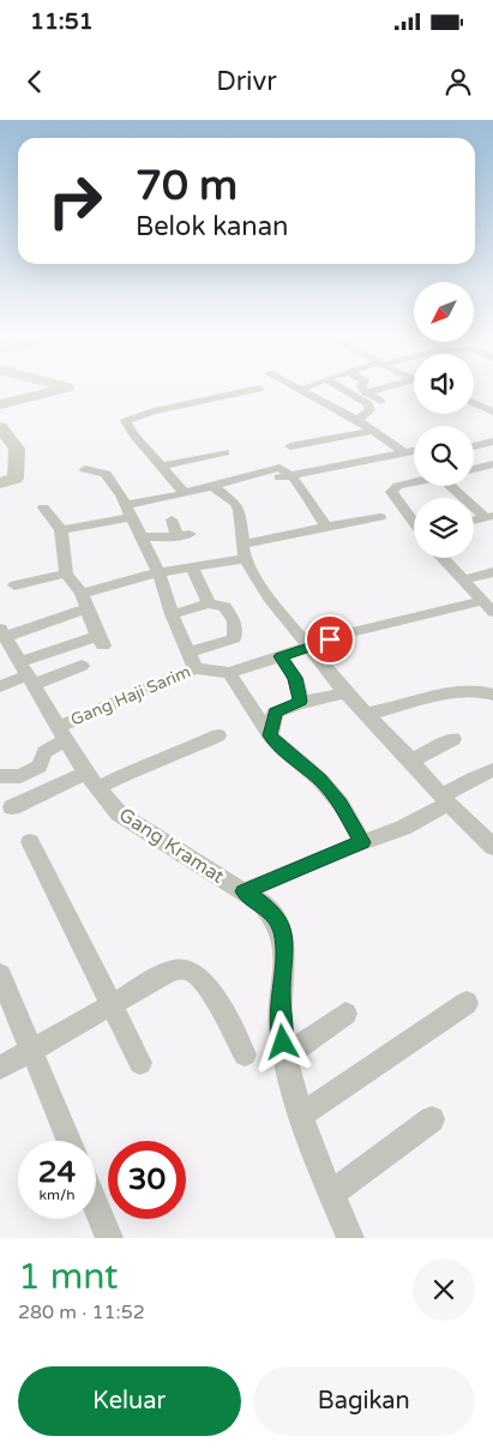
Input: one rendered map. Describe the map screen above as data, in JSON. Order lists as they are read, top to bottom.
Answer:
{
  "streets": {
    "street": ["Gang Haji Sarim", "Gang Kramat"]
  },
  "crossings": [
    ["Gang Haji Sarim", "Gang Kramat"]
  ],
  "north": "bottom left",
  "page": {
    "status": "11:51",
    "header": "Drivr",
    "turn": ["70 m", "Belok kanan"],
    "speed": "24 km/h",
    "limit": "30",
    "heading": ["1 mnt", "280 m · 11:52"],
    "buttons": ["Keluar", "Bagikan"]
  }
}
